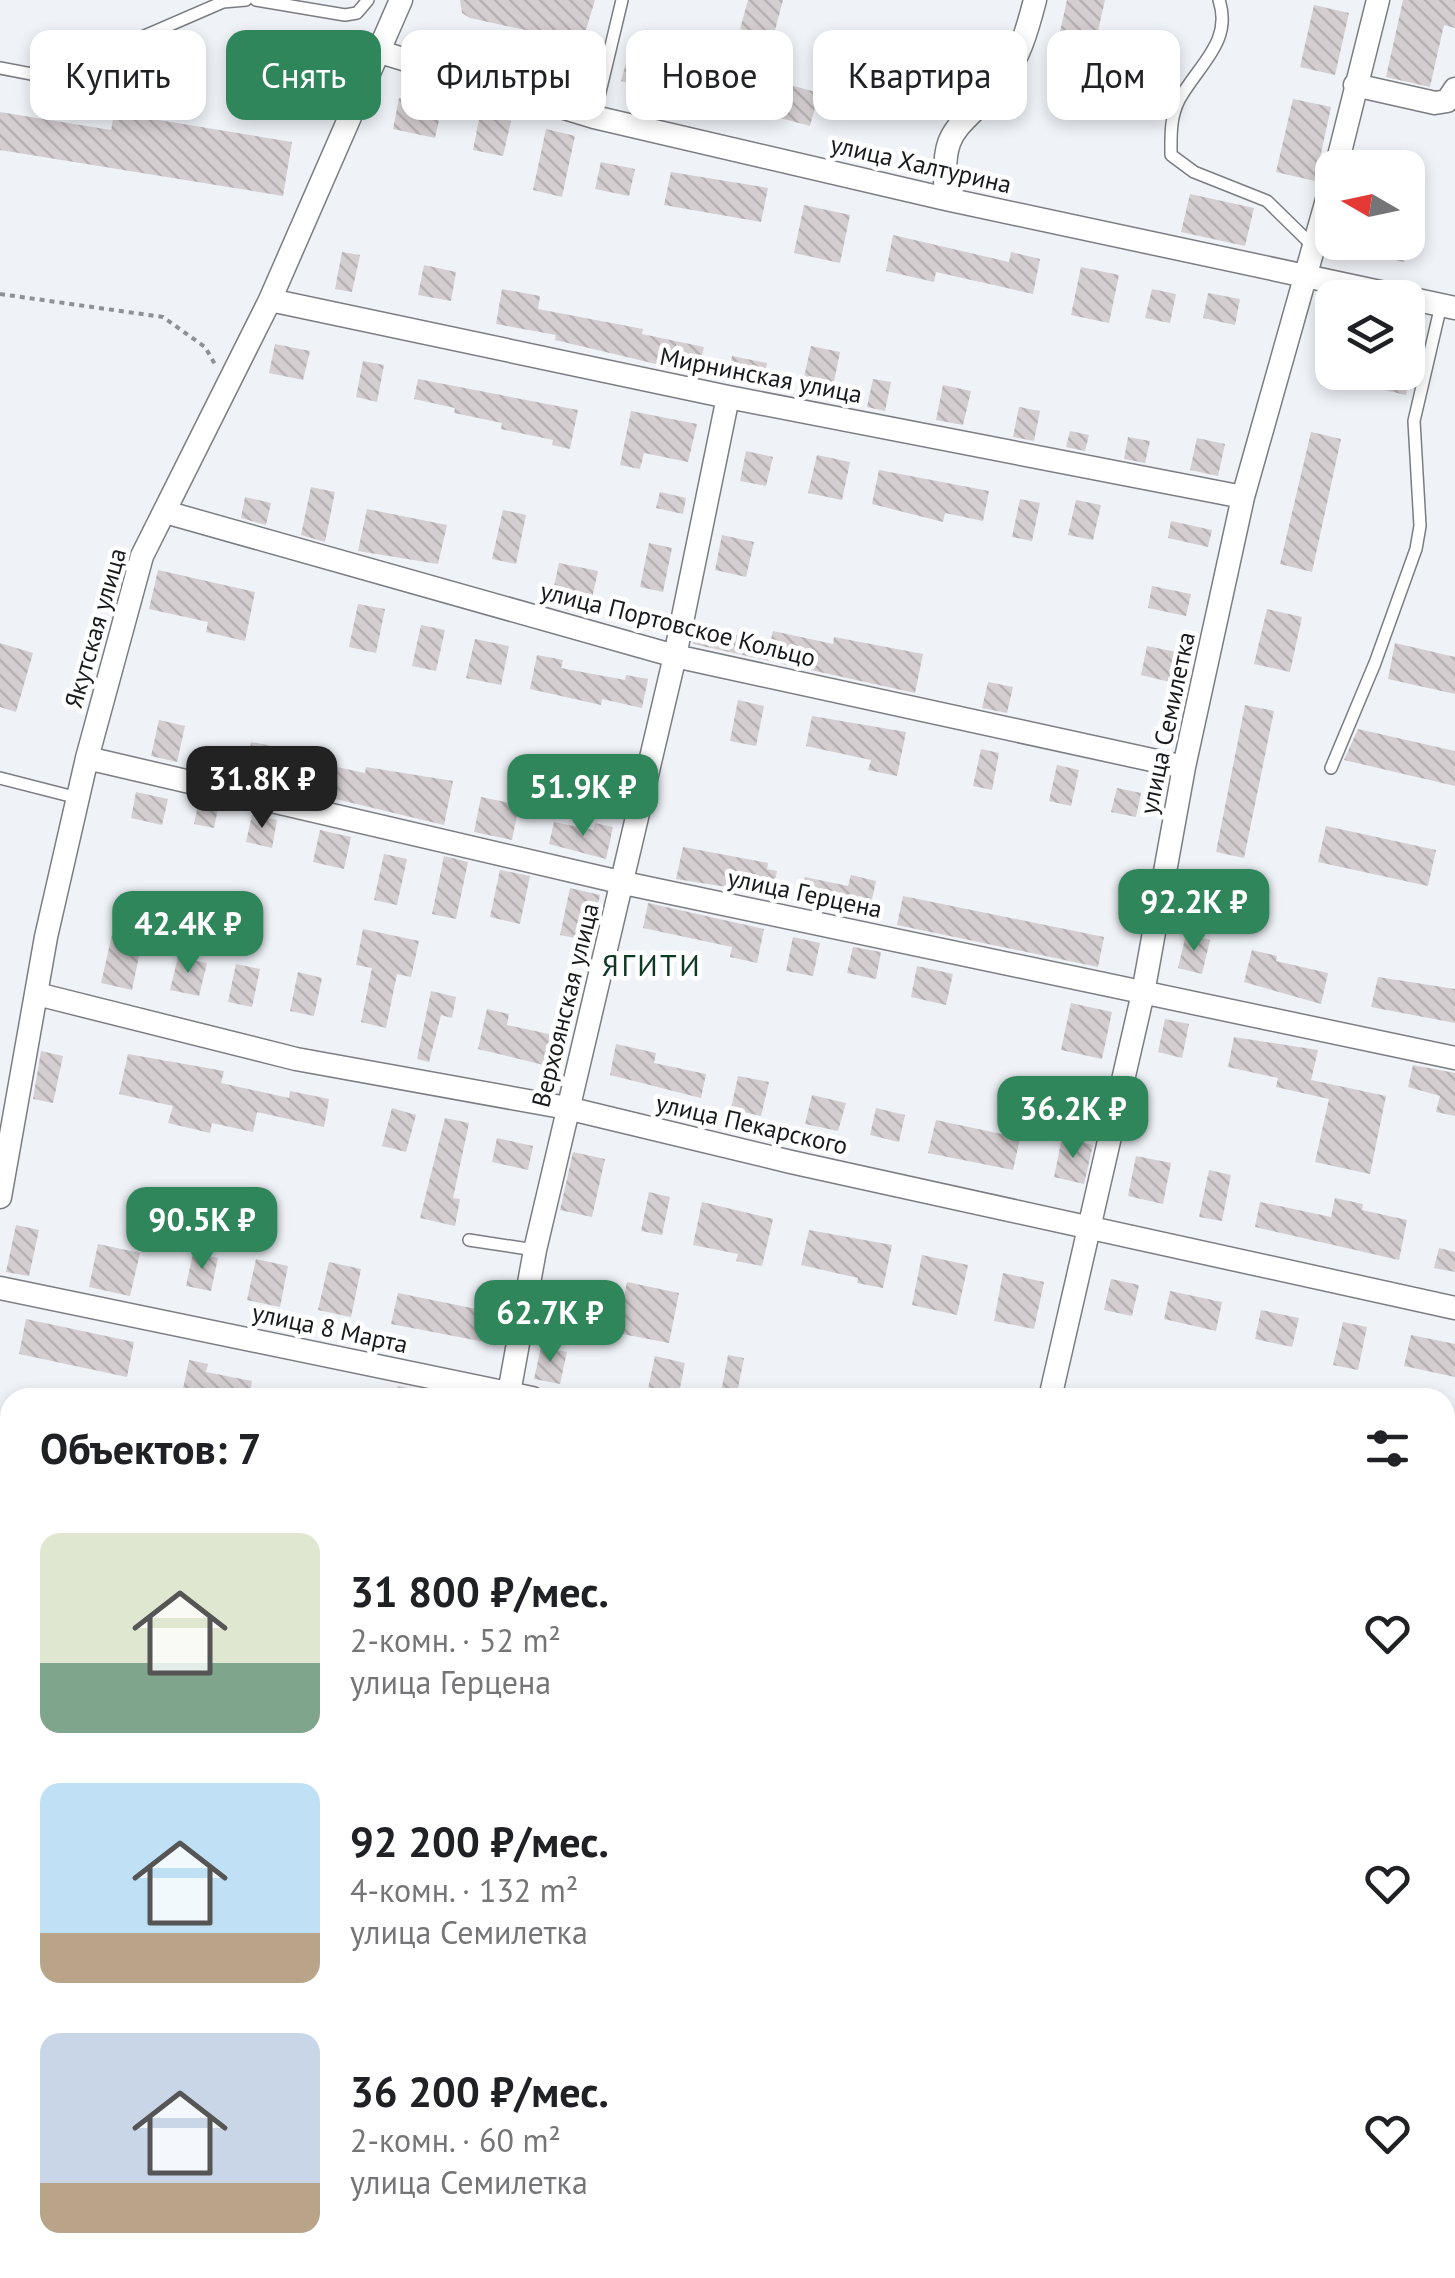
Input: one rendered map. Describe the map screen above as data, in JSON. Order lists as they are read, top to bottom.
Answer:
{
  "streets": {
    "street": [
      "улица Халтурина",
      "Мирнинская улица",
      "улица Портовское Кольцо",
      "Якутская улица",
      "улица Семилетка",
      "улица Герцена",
      "Верхоянская улица",
      "улица Пекарского",
      "улица 8 Марта"
    ]
  },
  "crossings": [
    ["улица Халтурина", "улица Семилетка"],
    ["Мирнинская улица", "Якутская улица"],
    ["Мирнинская улица", "улица Семилетка"],
    ["Мирнинская улица", "Верхоянская улица"],
    ["улица Портовское Кольцо", "Якутская улица"],
    ["улица Портовское Кольцо", "улица Семилетка"],
    ["улица Портовское Кольцо", "Верхоянская улица"],
    ["Якутская улица", "улица Герцена"],
    ["Якутская улица", "улица Пекарского"],
    ["улица Семилетка", "улица Герцена"],
    ["улица Семилетка", "улица Пекарского"],
    ["улица Герцена", "Верхоянская улица"],
    ["Верхоянская улица", "улица Пекарского"]
  ],
  "districts": ["ЯГИТИ"],
  "north": "left",
  "page": {
    "chip": [
      "Купить",
      "Снять",
      "Фильтры",
      "Новое",
      "Квартира",
      "Дом"
    ],
    "price": [
      "31.8K ₽",
      "51.9K ₽",
      "92.2K ₽",
      "42.4K ₽",
      "36.2K ₽",
      "90.5K ₽",
      "62.7K ₽"
    ],
    "heading": "Объектов: 7",
    "list": [
      {
        "name": "31 800 ₽/мес.",
        "note": "2-комн. · 52 m² · улица Герцена"
      },
      {
        "name": "92 200 ₽/мес.",
        "note": "4-комн. · 132 m² · улица Семилетка"
      },
      {
        "name": "36 200 ₽/мес.",
        "note": "2-комн. · 60 m² · улица Семилетка"
      }
    ]
  }
}
